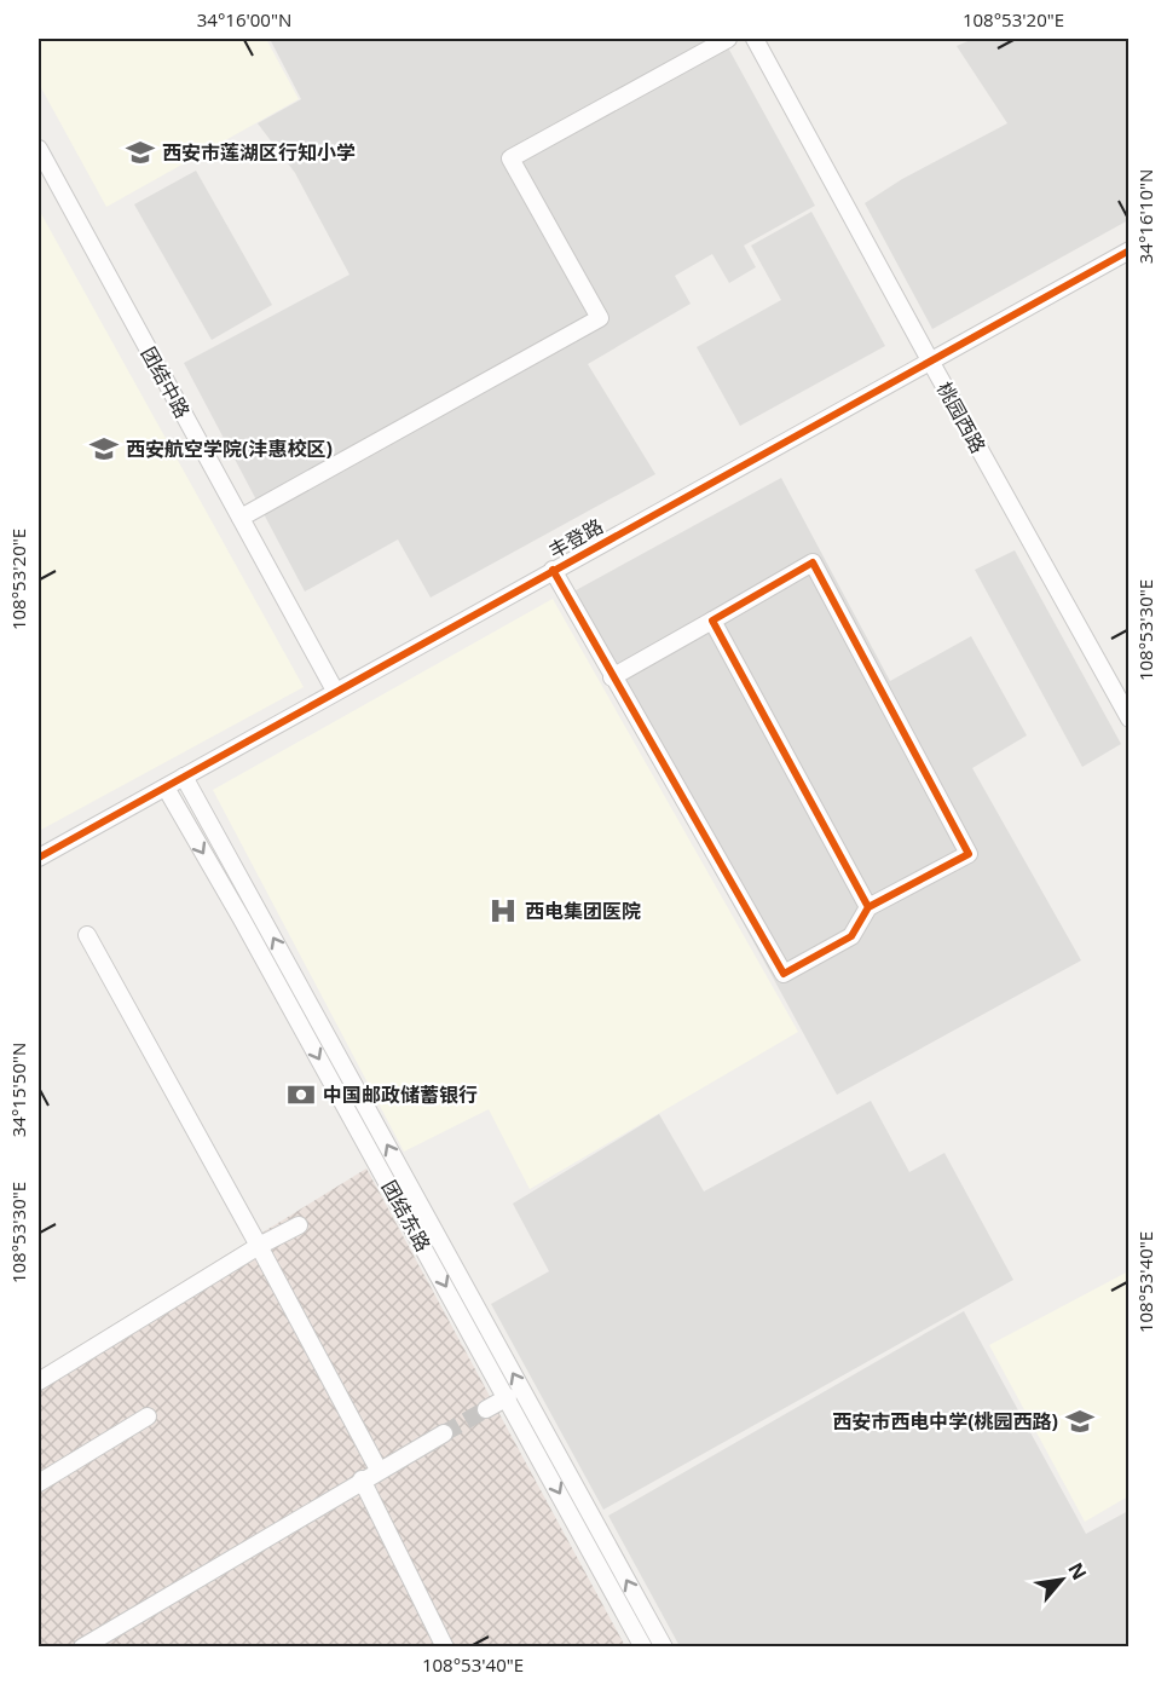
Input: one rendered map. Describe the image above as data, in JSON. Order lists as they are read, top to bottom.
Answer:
{
  "streets": {
    "street": [
      "团结中路",
      "桃园西路",
      "丰登路",
      "团结东路"
    ]
  },
  "crossings": [
    ["团结中路", "丰登路"],
    ["桃园西路", "丰登路"],
    ["丰登路", "团结东路"]
  ],
  "places": {
    "school or university": ["西安市莲湖区行知小学", "西安航空学院(沣惠校区)", "西安市西电中学(桃园西路)"],
    "hospital": ["西电集团医院"],
    "bank": ["中国邮政储蓄银行"]
  },
  "north": "top right",
  "coordinates": [
    "34°16'00\"N",
    "108°53'20\"E",
    "34°16'10\"N",
    "108°53'30\"E",
    "34°15'50\"N",
    "108°53'40\"E"
  ]
}
